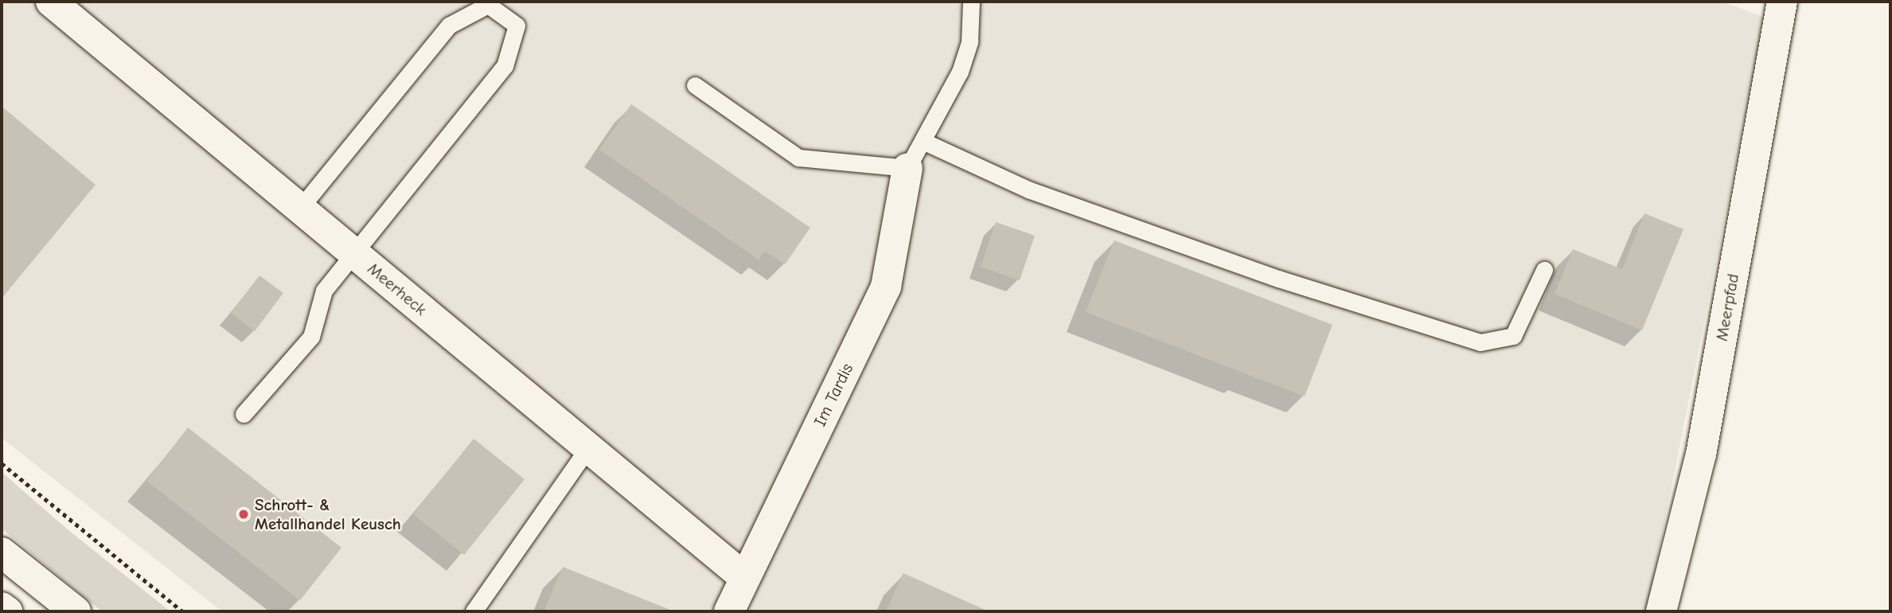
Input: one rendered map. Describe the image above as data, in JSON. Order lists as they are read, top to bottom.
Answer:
{
  "streets": {
    "main road": ["Meerheck", "Meerpfad", "Im Tardis"]
  },
  "crossings": [
    ["Meerheck", "Im Tardis"]
  ],
  "places": ["Schrott- & Metallhandel Keusch"]
}
